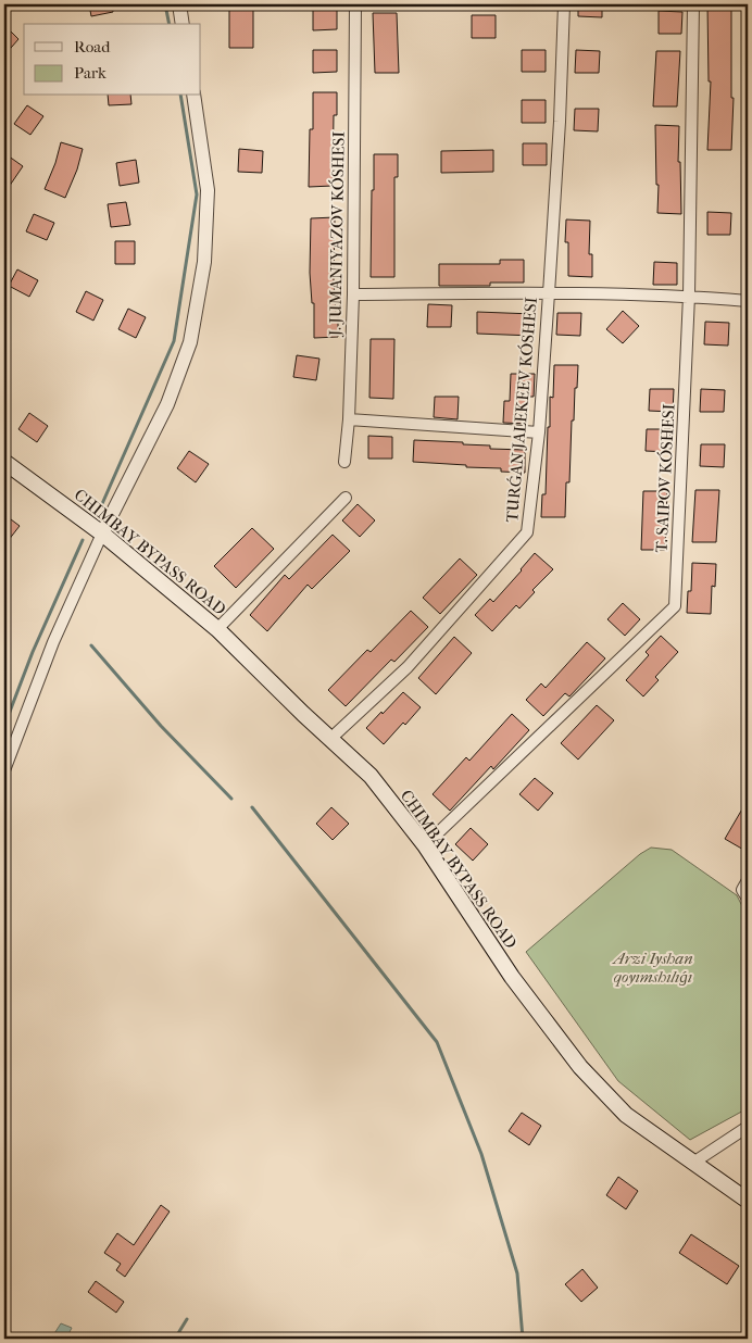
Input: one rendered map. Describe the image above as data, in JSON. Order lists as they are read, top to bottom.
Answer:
{
  "streets": {
    "main road": ["CHIMBAY BYPASS ROAD"],
    "street": ["J. JUMANIYAZOV KÓSHESI", "TURǴAN JALEKEEV KÓSHESI", "T. SAIPOV KÓSHESI"]
  },
  "crossings": [
    ["TURǴAN JALEKEEV KÓSHESI", "CHIMBAY BYPASS ROAD"],
    ["T. SAIPOV KÓSHESI", "CHIMBAY BYPASS ROAD"]
  ],
  "parks": ["Arzi Iyshan qoyımshılıǵı"],
  "legend": ["Road", "Park"]
}
